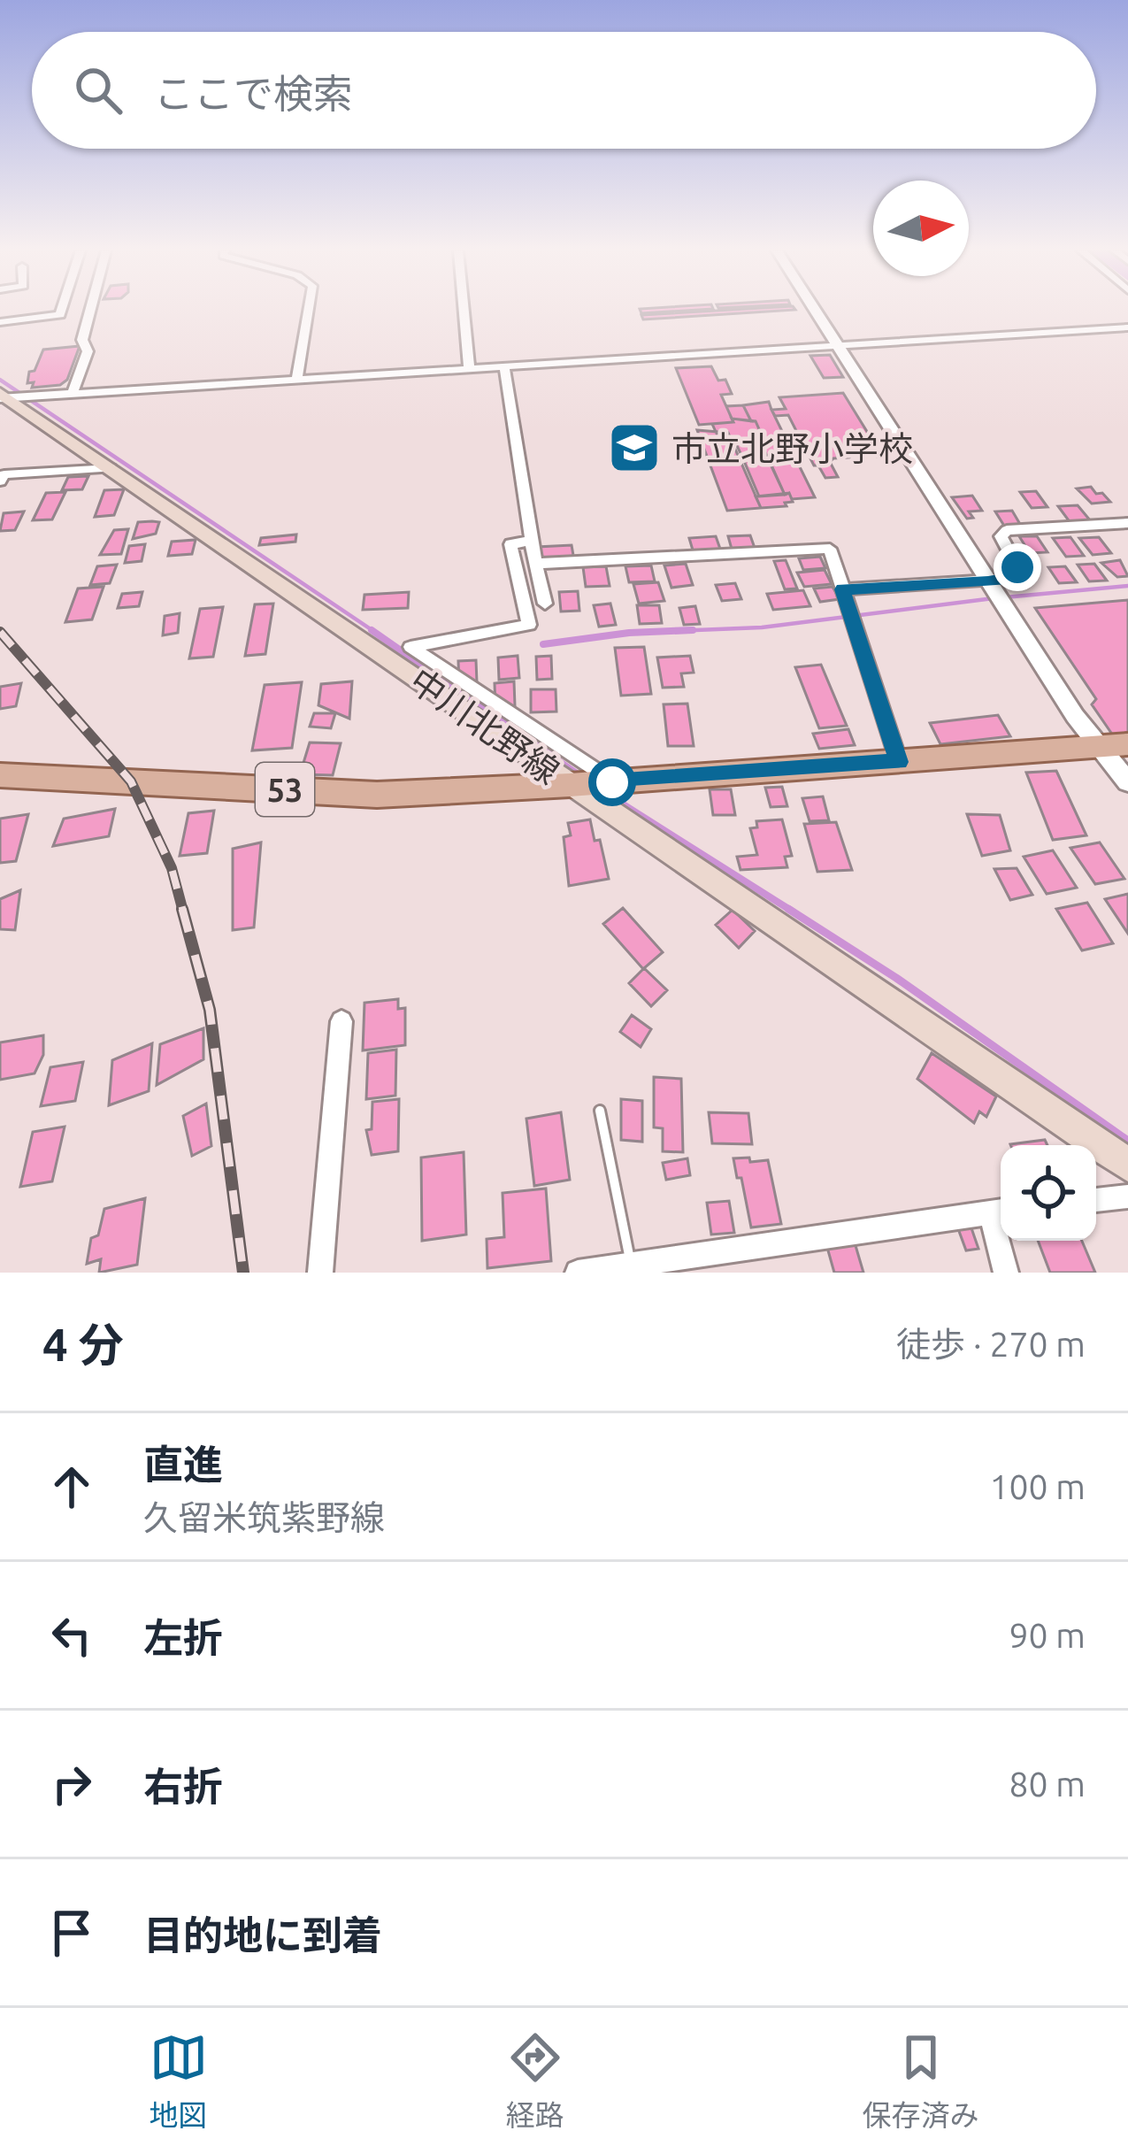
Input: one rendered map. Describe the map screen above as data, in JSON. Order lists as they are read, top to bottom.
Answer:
{
  "streets": {
    "main road": ["中川北野線", "53"]
  },
  "crossings": [
    ["中川北野線", "53"]
  ],
  "places": {
    "school or university": ["市立北野小学校"]
  },
  "north": "right",
  "page": {
    "search": "ここで検索",
    "heading": ["4 分", "徒歩 · 270 m"],
    "list": [
      ["直進", "久留米筑紫野線", "100 m"],
      ["左折", "90 m"],
      ["右折", "80 m"],
      "目的地に到着"
    ],
    "nav": ["地図", "経路", "保存済み"]
  }
}
